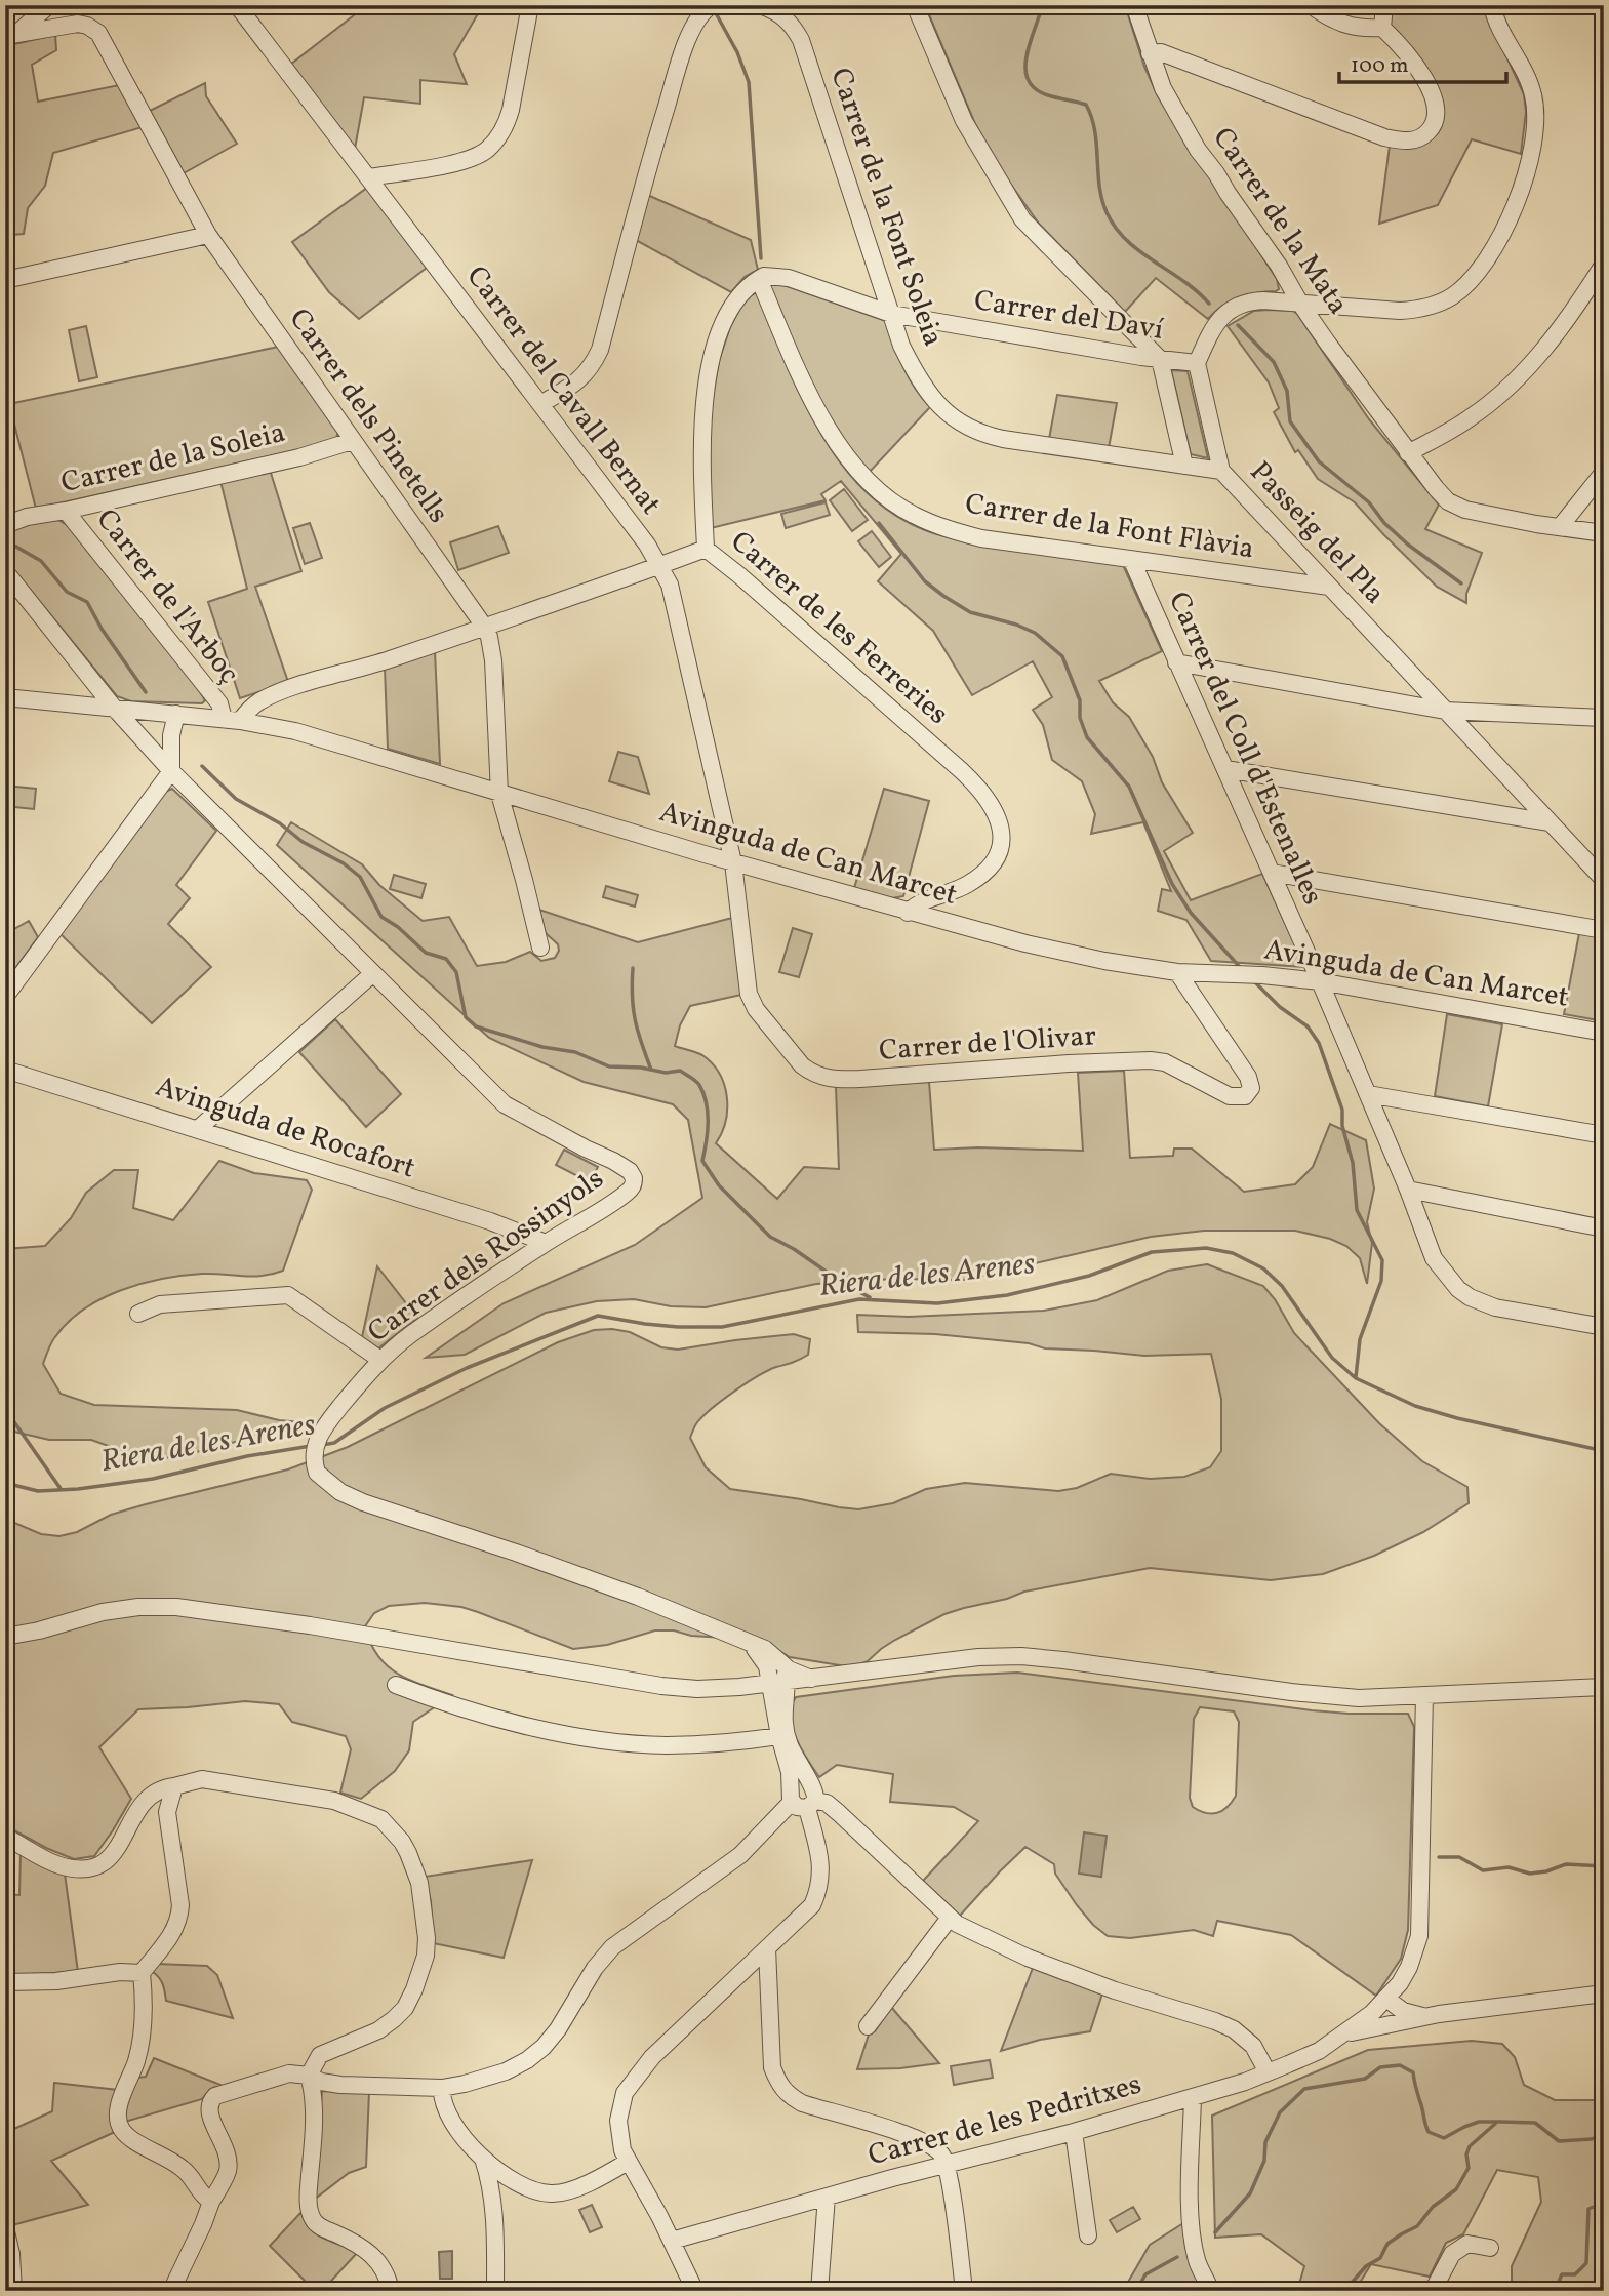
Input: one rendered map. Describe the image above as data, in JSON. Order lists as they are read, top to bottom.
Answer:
{
  "streets": {
    "street": [
      "Carrer de la Font Soleia",
      "Carrer de la Mata",
      "Carrer del Daví",
      "Carrer del Cavall Bernat",
      "Carrer dels Pinetells",
      "Carrer de la Soleia",
      "Carrer de la Font Flàvia",
      "Passeig del Pla",
      "Carrer de l'Arboç",
      "Carrer de les Ferreries",
      "Carrer del Coll d'Estenalles",
      "Avinguda de Can Marcet",
      "Carrer de l'Olivar",
      "Avinguda de Rocafort",
      "Carrer dels Rossinyols",
      "Carrer de les Pedritxes"
    ]
  },
  "crossings": [
    ["Carrer de la Font Soleia", "Carrer del Daví"],
    ["Carrer de la Font Soleia", "Passeig del Pla"],
    ["Carrer del Daví", "Carrer de la Font Flàvia"],
    ["Carrer del Daví", "Passeig del Pla"],
    ["Carrer del Cavall Bernat", "Carrer de les Ferreries"],
    ["Carrer del Cavall Bernat", "Avinguda de Can Marcet"],
    ["Carrer del Cavall Bernat", "Carrer de l'Olivar"],
    ["Carrer dels Pinetells", "Carrer de la Soleia"],
    ["Carrer dels Pinetells", "Carrer de les Ferreries"],
    ["Carrer dels Pinetells", "Avinguda de Can Marcet"],
    ["Carrer de la Soleia", "Carrer de l'Arboç"],
    ["Carrer de la Font Flàvia", "Passeig del Pla"],
    ["Carrer de la Font Flàvia", "Carrer del Coll d'Estenalles"],
    ["Carrer de l'Arboç", "Carrer de les Ferreries"],
    ["Carrer de l'Arboç", "Avinguda de Can Marcet"],
    ["Carrer de les Ferreries", "Avinguda de Can Marcet"],
    ["Carrer del Coll d'Estenalles", "Avinguda de Can Marcet"],
    ["Avinguda de Can Marcet", "Carrer de l'Olivar"],
    ["Avinguda de Can Marcet", "Carrer dels Rossinyols"],
    ["Avinguda de Rocafort", "Carrer dels Rossinyols"]
  ],
  "water": ["Riera de les Arenes"],
  "scale_bar": "100 m"
}
